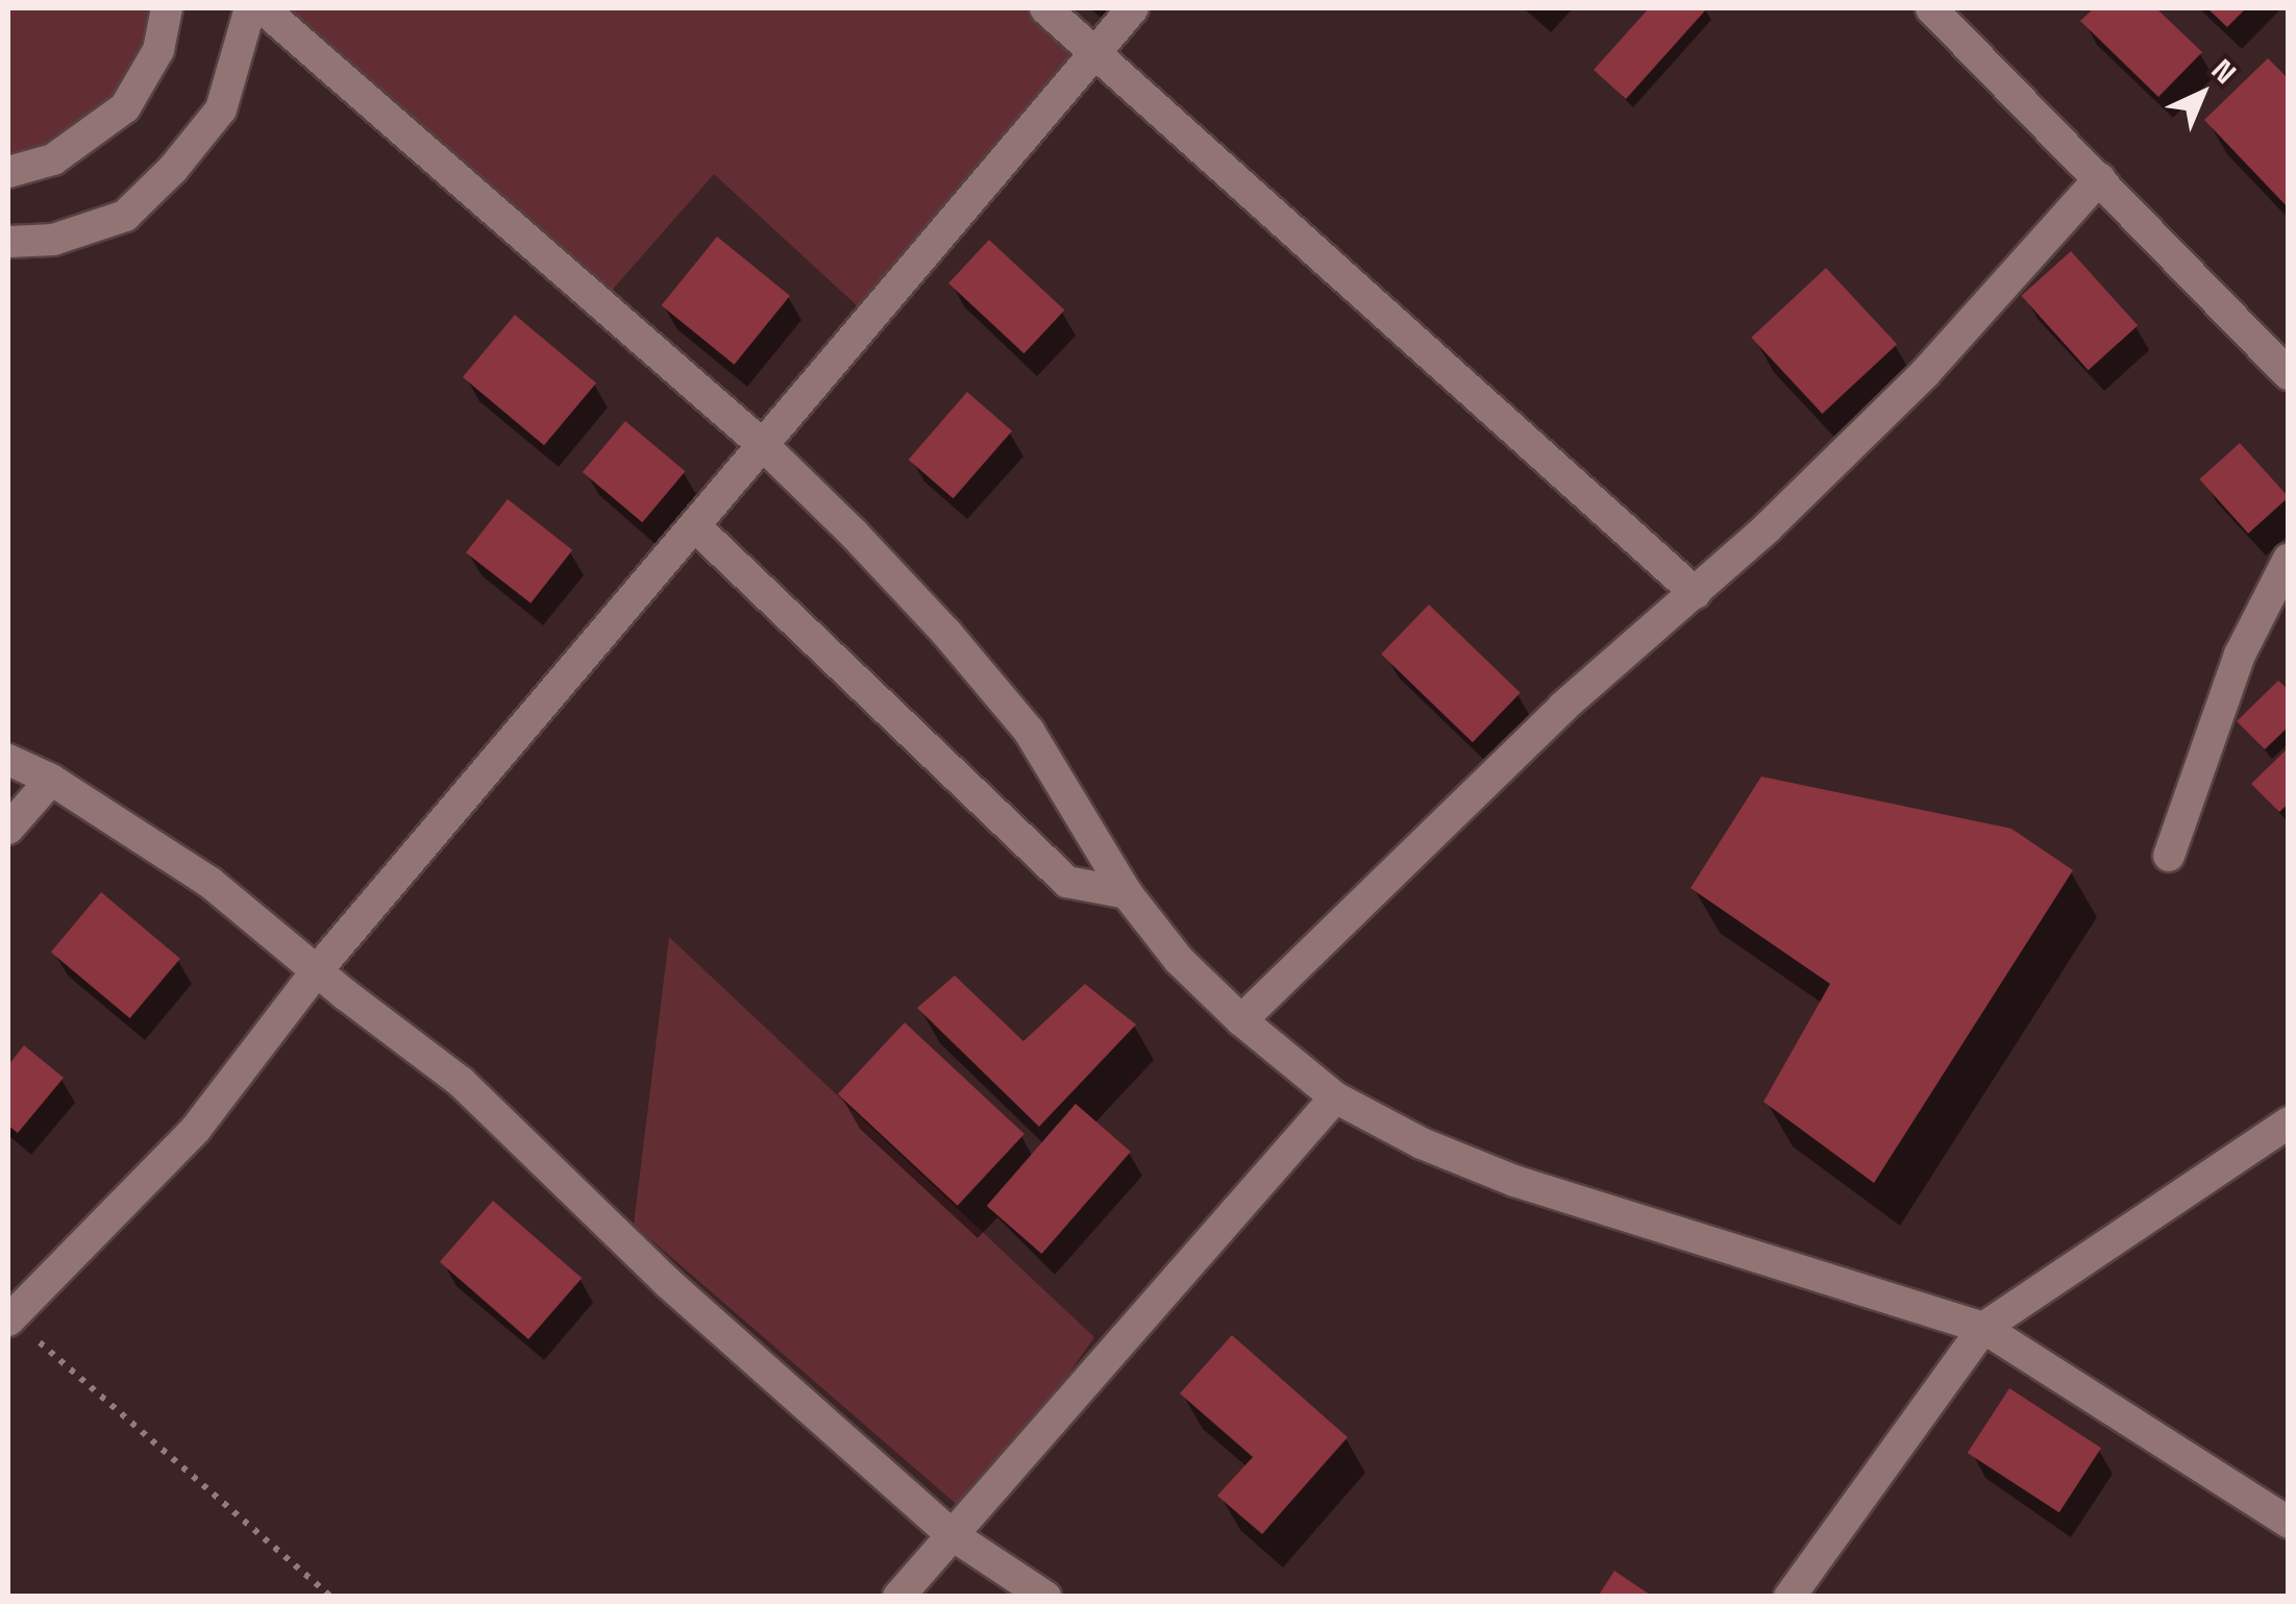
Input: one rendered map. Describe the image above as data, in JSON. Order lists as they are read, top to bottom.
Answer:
{
  "north": "top right"
}
